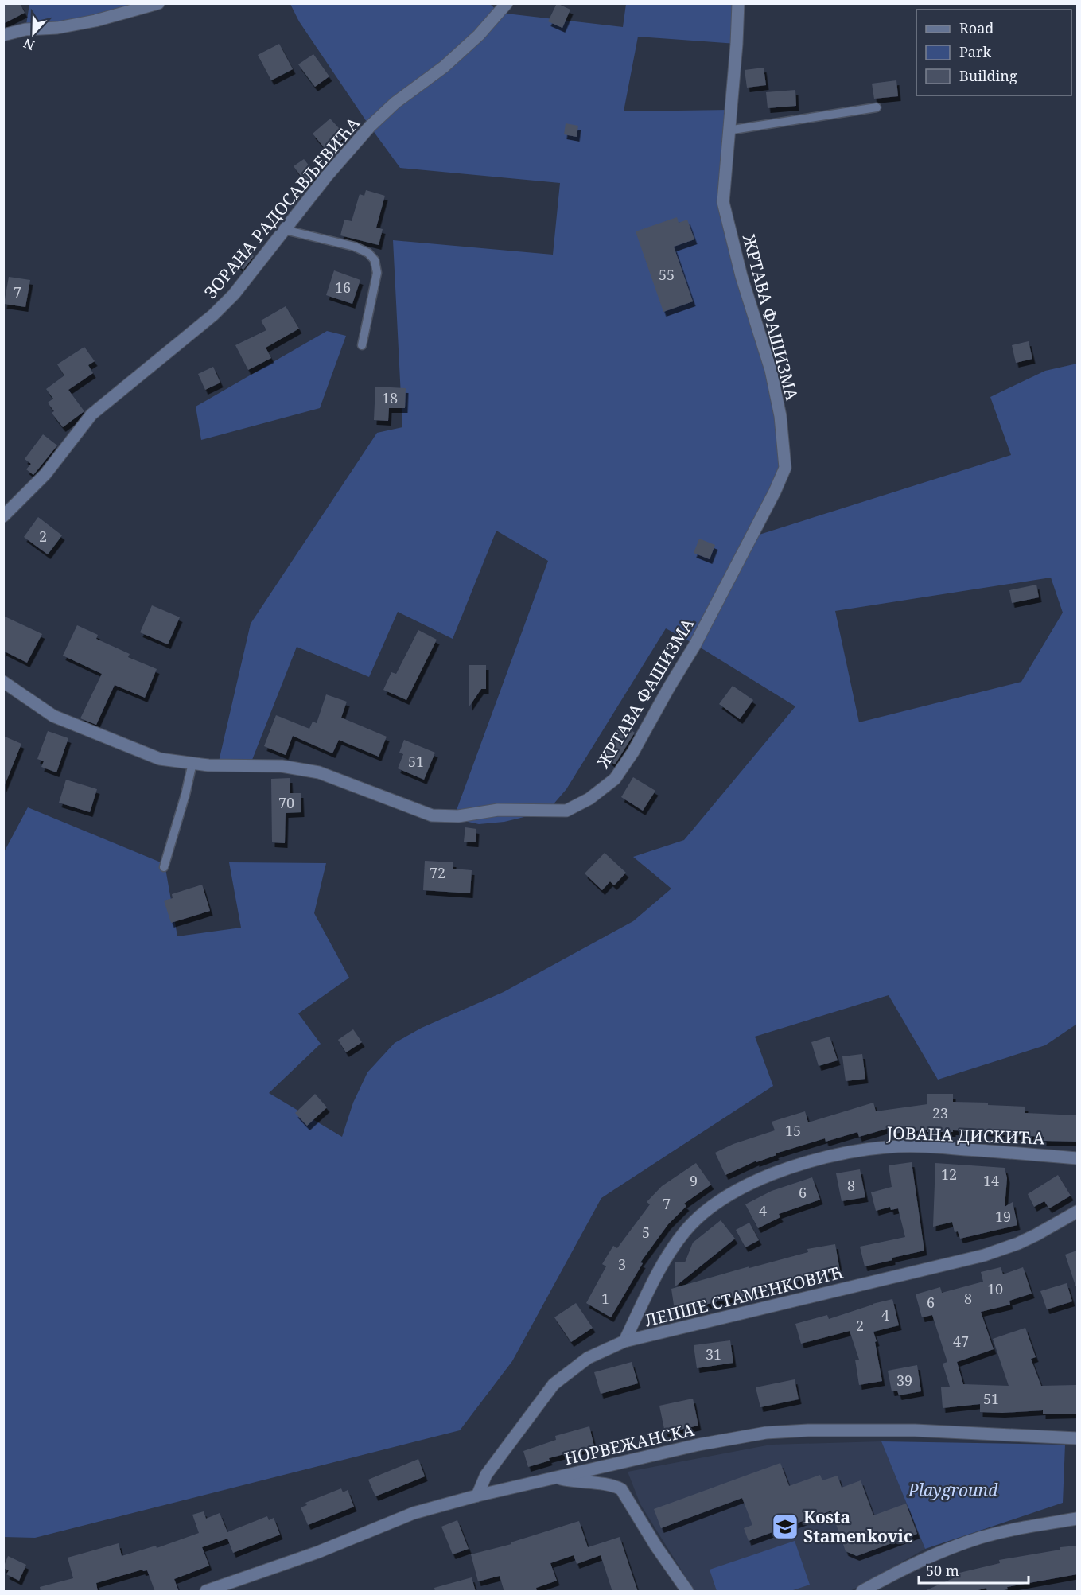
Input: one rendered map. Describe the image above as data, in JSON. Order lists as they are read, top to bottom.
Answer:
{
  "streets": {
    "street": [
      "ЗОРАНА РАДОСАВЉЕВИЋА",
      "ЖРТАВА ФАШИЗМА",
      "ЈОВАНА ДИСКИЋА",
      "ЛЕПШЕ СТАМЕНКОВИЋ",
      "НОРВЕЖАНСКА"
    ]
  },
  "crossings": [
    ["ЈОВАНА ДИСКИЋА", "ЛЕПШЕ СТАМЕНКОВИЋ"],
    ["ЛЕПШЕ СТАМЕНКОВИЋ", "НОРВЕЖАНСКА"]
  ],
  "parks": ["Playground"],
  "places": {
    "school or university": ["Kosta Stamenkovic"]
  },
  "house_numbers": [
    "55",
    "16",
    "7",
    "18",
    "2",
    "51",
    "70",
    "72",
    "23",
    "15",
    "12",
    "9",
    "14",
    "8",
    "6",
    "7",
    "4",
    "19",
    "5",
    "3",
    "10",
    "1",
    "8",
    "6",
    "4",
    "2",
    "47",
    "31",
    "39",
    "51"
  ],
  "legend": ["Road", "Park", "Building"],
  "scale_bar": "50 m",
  "north": "bottom"
}
